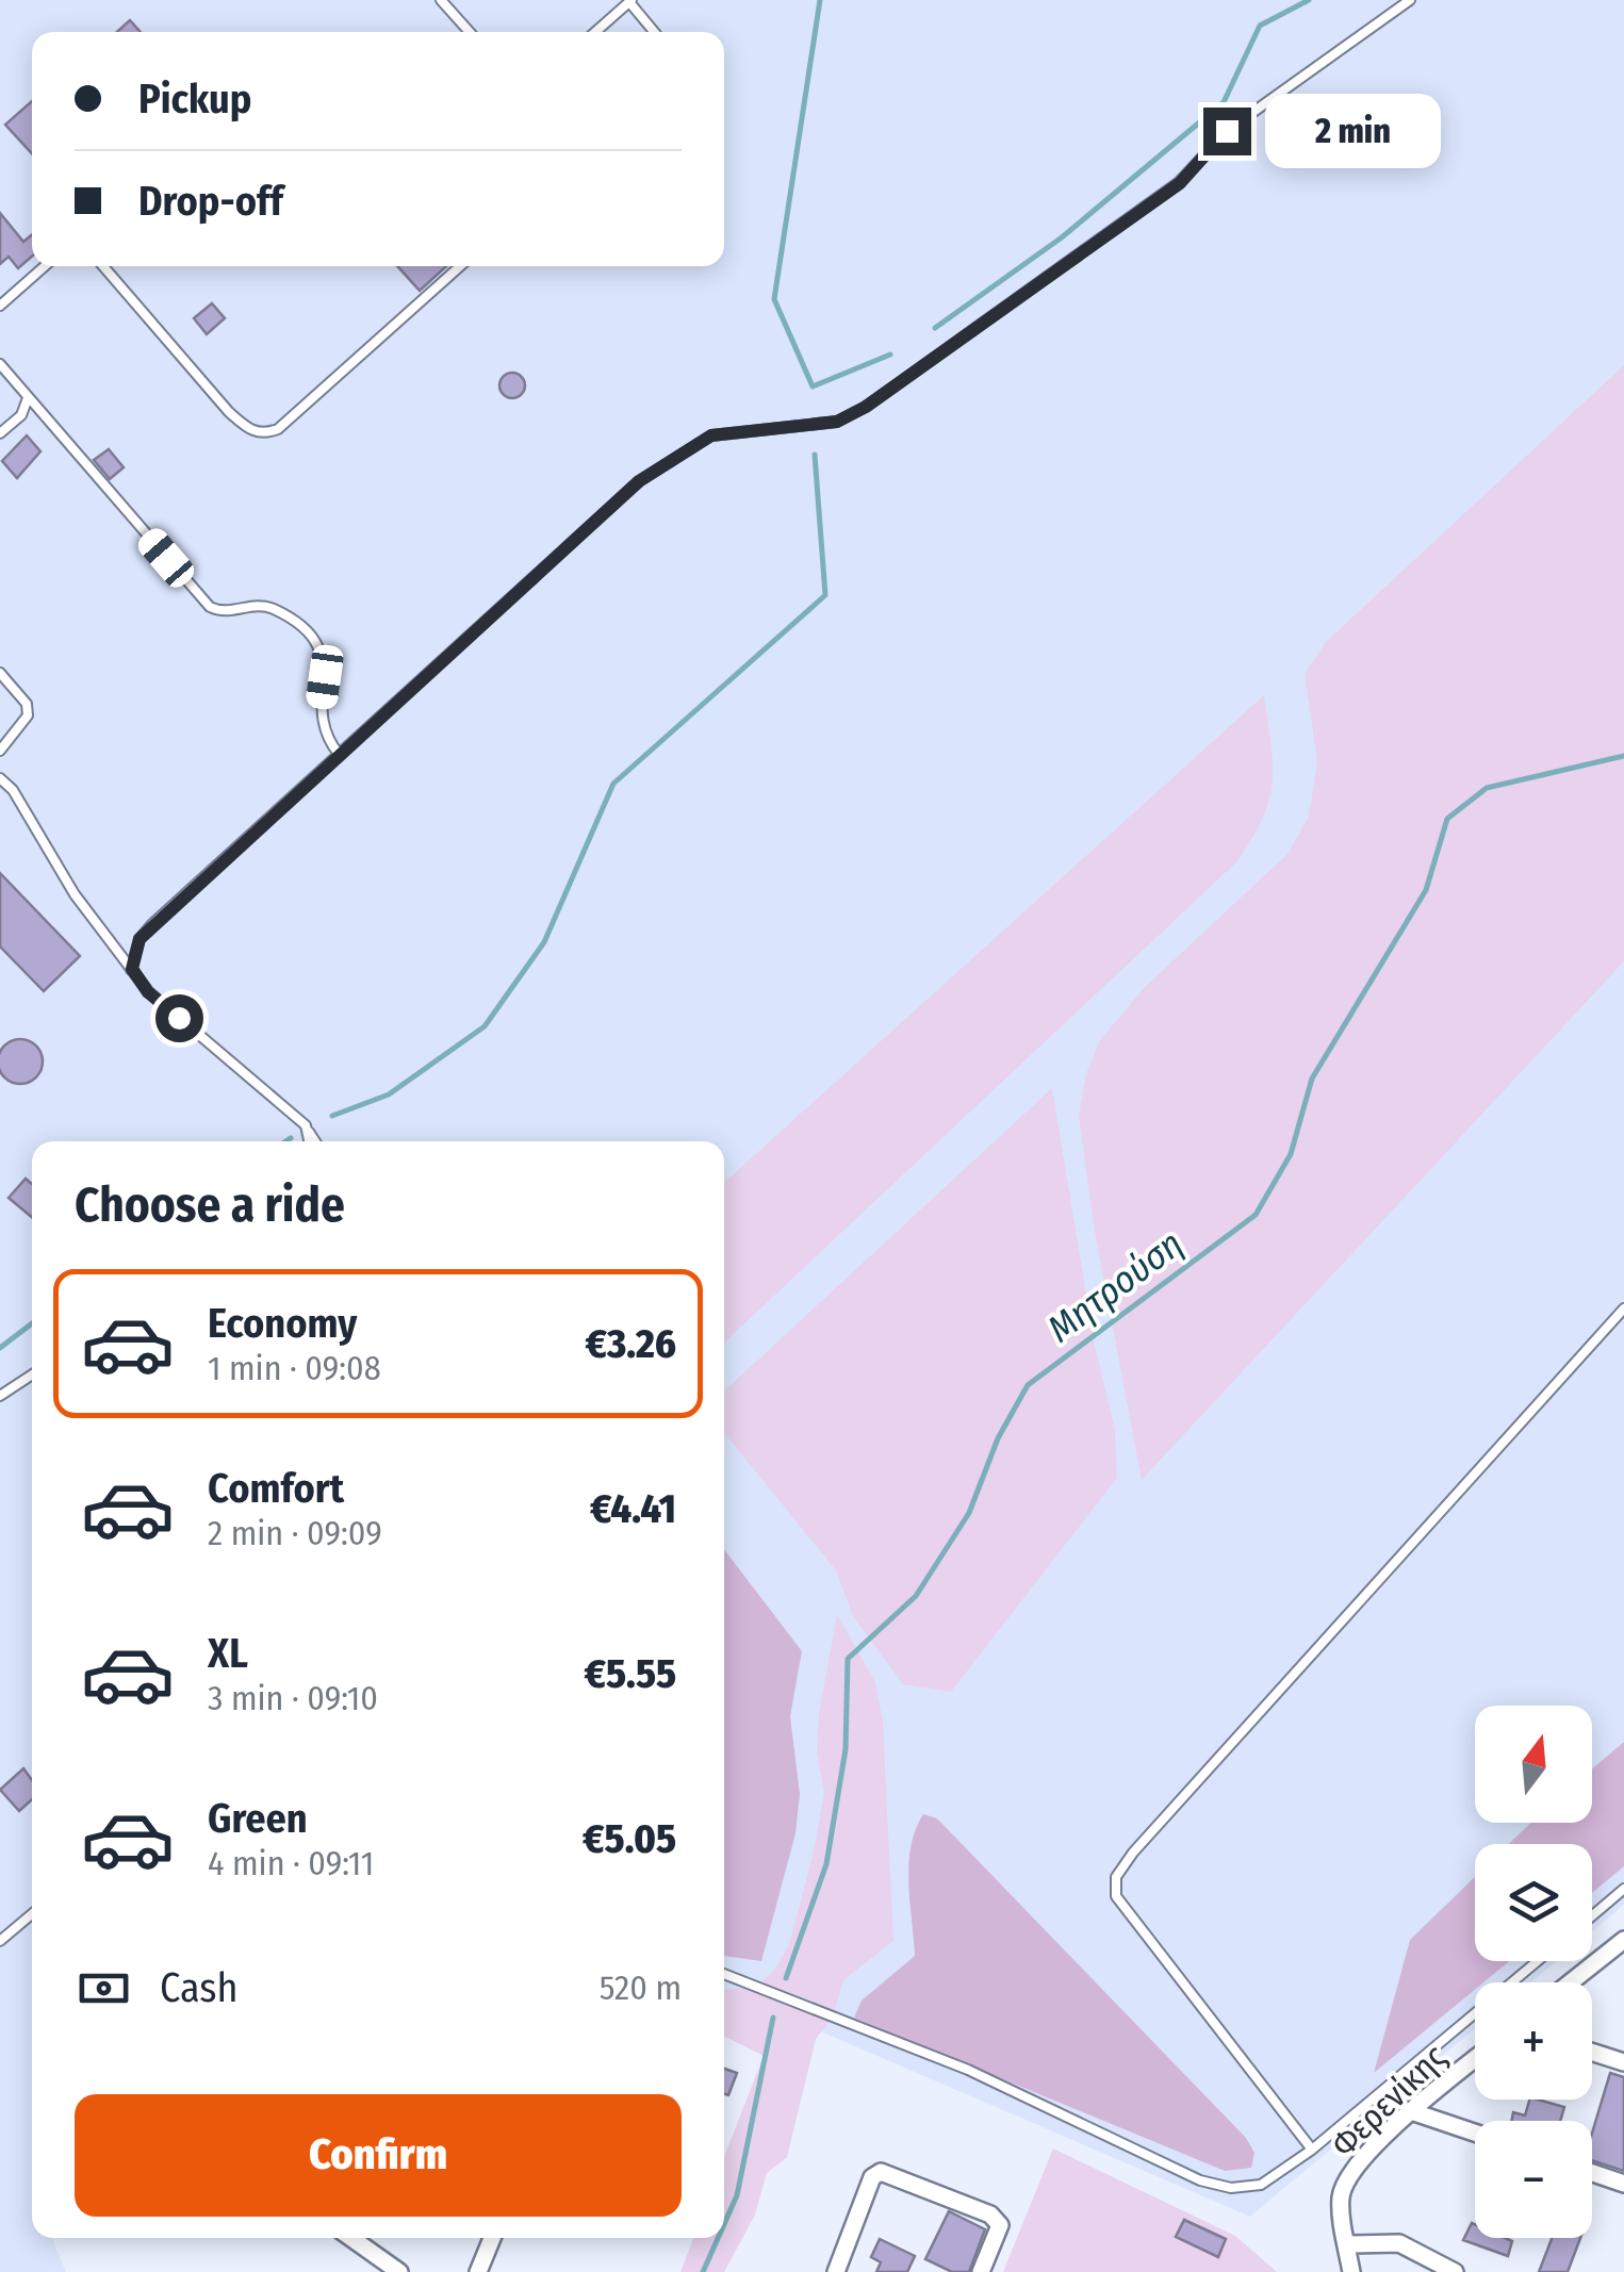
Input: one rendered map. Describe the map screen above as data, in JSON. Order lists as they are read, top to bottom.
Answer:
{
  "streets": {
    "street": ["Φερενίκης"]
  },
  "water": ["Μητρούση"],
  "north": "top",
  "page": {
    "banner": ["Pickup", "Drop-off"],
    "bubble": "2 min",
    "heading": "Choose a ride",
    "list": [
      {
        "name": "Economy",
        "note": "1 min · 09:08",
        "value": "€3.26"
      },
      {
        "name": "Comfort",
        "note": "2 min · 09:09",
        "value": "€4.41"
      },
      {
        "name": "XL",
        "note": "3 min · 09:10",
        "value": "€5.55"
      },
      {
        "name": "Green",
        "note": "4 min · 09:11",
        "value": "€5.05"
      }
    ],
    "map_buttons": ["+", "−"],
    "pay": ["Cash", "520 m"],
    "buttons": "Confirm"
  }
}
